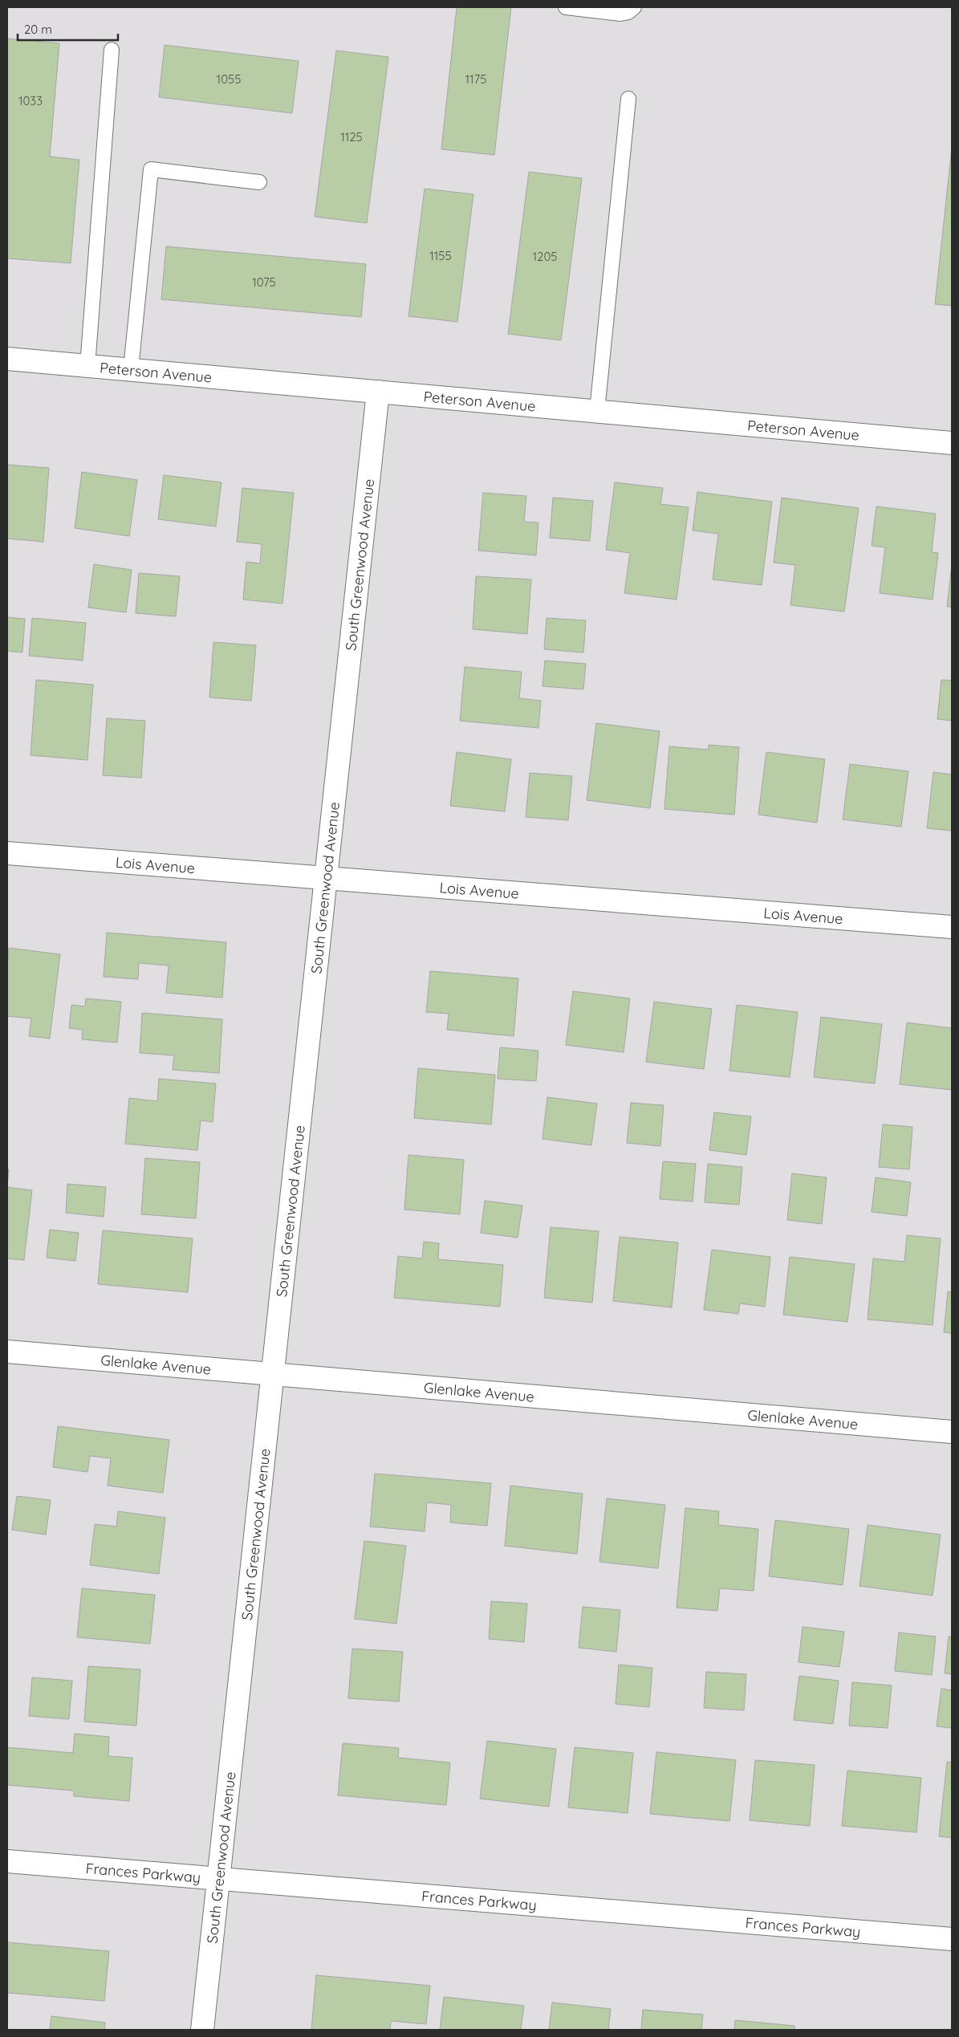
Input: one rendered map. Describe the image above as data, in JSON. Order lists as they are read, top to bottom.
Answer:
{
  "streets": {
    "street": [
      "Peterson Avenue",
      "South Greenwood Avenue",
      "Lois Avenue",
      "Glenlake Avenue",
      "Frances Parkway"
    ]
  },
  "crossings": [
    ["Peterson Avenue", "South Greenwood Avenue"],
    ["South Greenwood Avenue", "Lois Avenue"],
    ["South Greenwood Avenue", "Glenlake Avenue"],
    ["South Greenwood Avenue", "Frances Parkway"]
  ],
  "house_numbers": [
    "1055",
    "1175",
    "1033",
    "1125",
    "1155",
    "1205",
    "1075"
  ],
  "scale_bar": "20 m"
}
